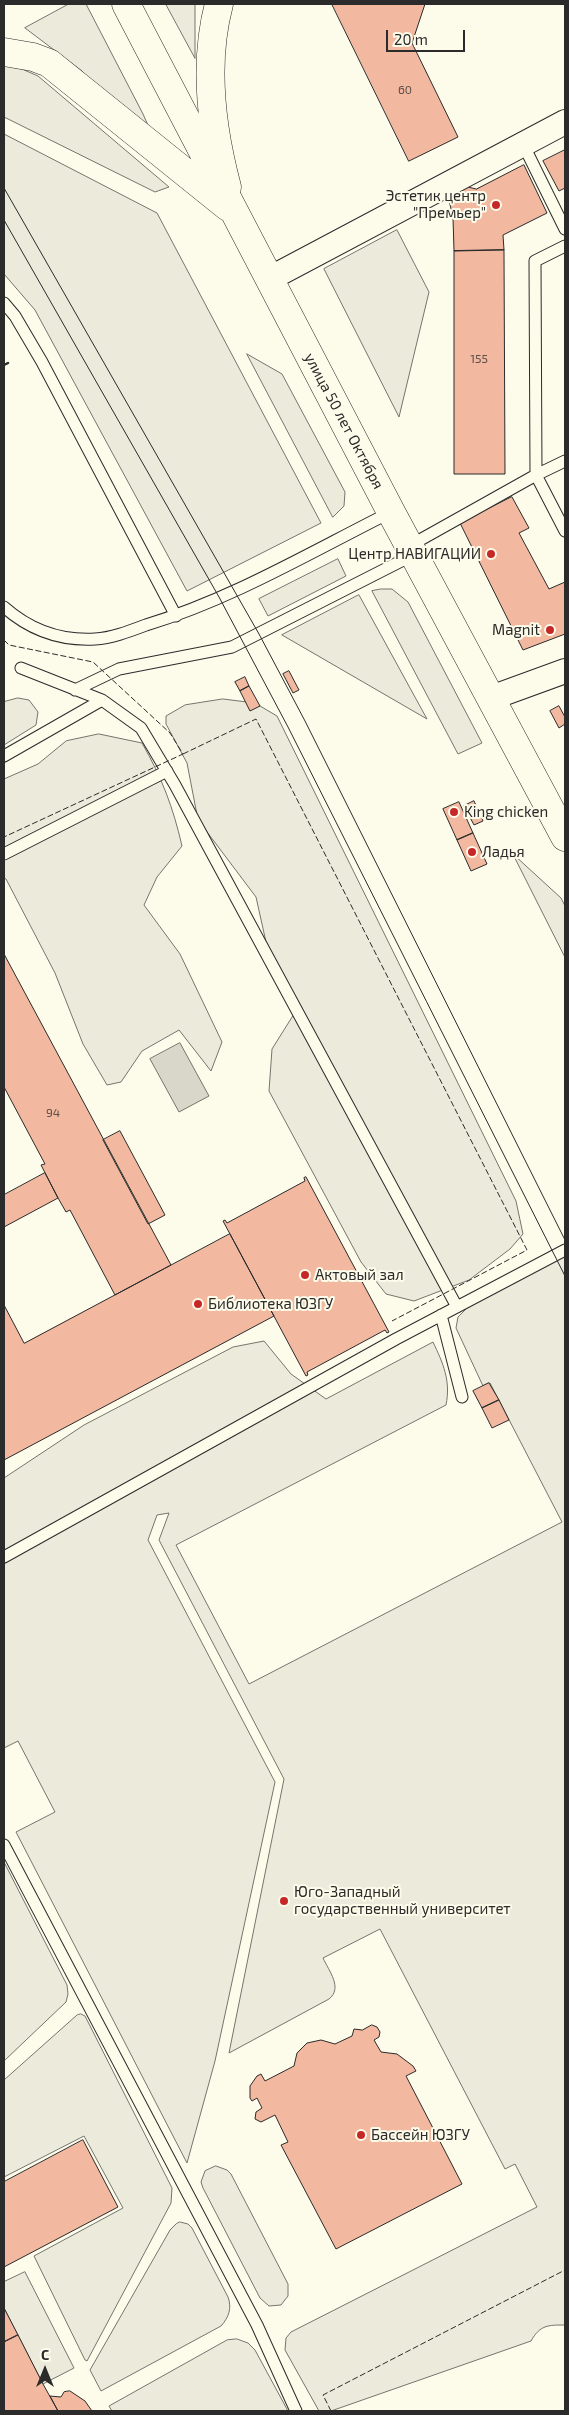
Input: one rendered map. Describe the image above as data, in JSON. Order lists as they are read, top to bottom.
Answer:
{
  "streets": {
    "main road": ["улица 50 лет Октября"]
  },
  "places": [
    "Эстетик центр \"Премьер\"",
    "Центр НАВИГАЦИИ",
    "Magnit",
    "King chicken",
    "Ладья",
    "Актовый зал",
    "Библиотека ЮЗГУ",
    "Юго-Западный государственный университет",
    "Бассейн ЮЗГУ"
  ],
  "house_numbers": ["60", "155", "94"],
  "scale_bar": "20 m",
  "north": "top"
}
